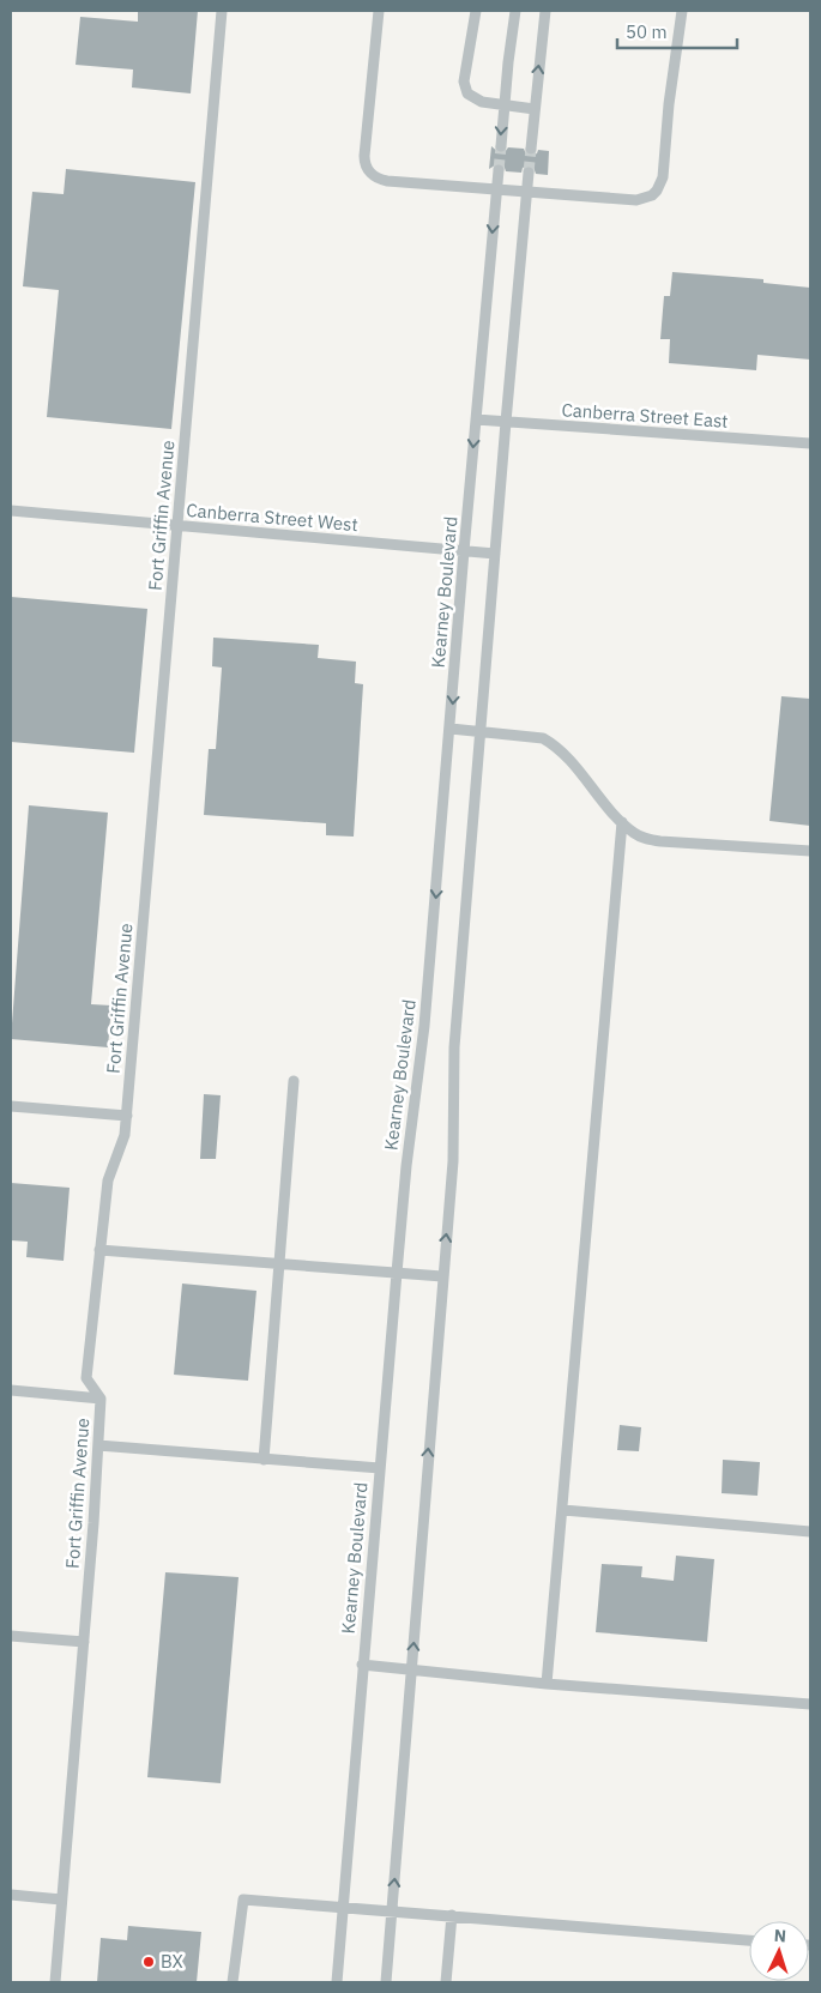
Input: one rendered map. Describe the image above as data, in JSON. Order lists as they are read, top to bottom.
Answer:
{
  "streets": {
    "street": [
      "Canberra Street East",
      "Fort Griffin Avenue",
      "Canberra Street West",
      "Kearney Boulevard"
    ]
  },
  "crossings": [
    ["Canberra Street East", "Kearney Boulevard"],
    ["Fort Griffin Avenue", "Canberra Street West"],
    ["Canberra Street West", "Kearney Boulevard"]
  ],
  "places": ["BX"],
  "scale_bar": "50 m",
  "north": "top"
}
